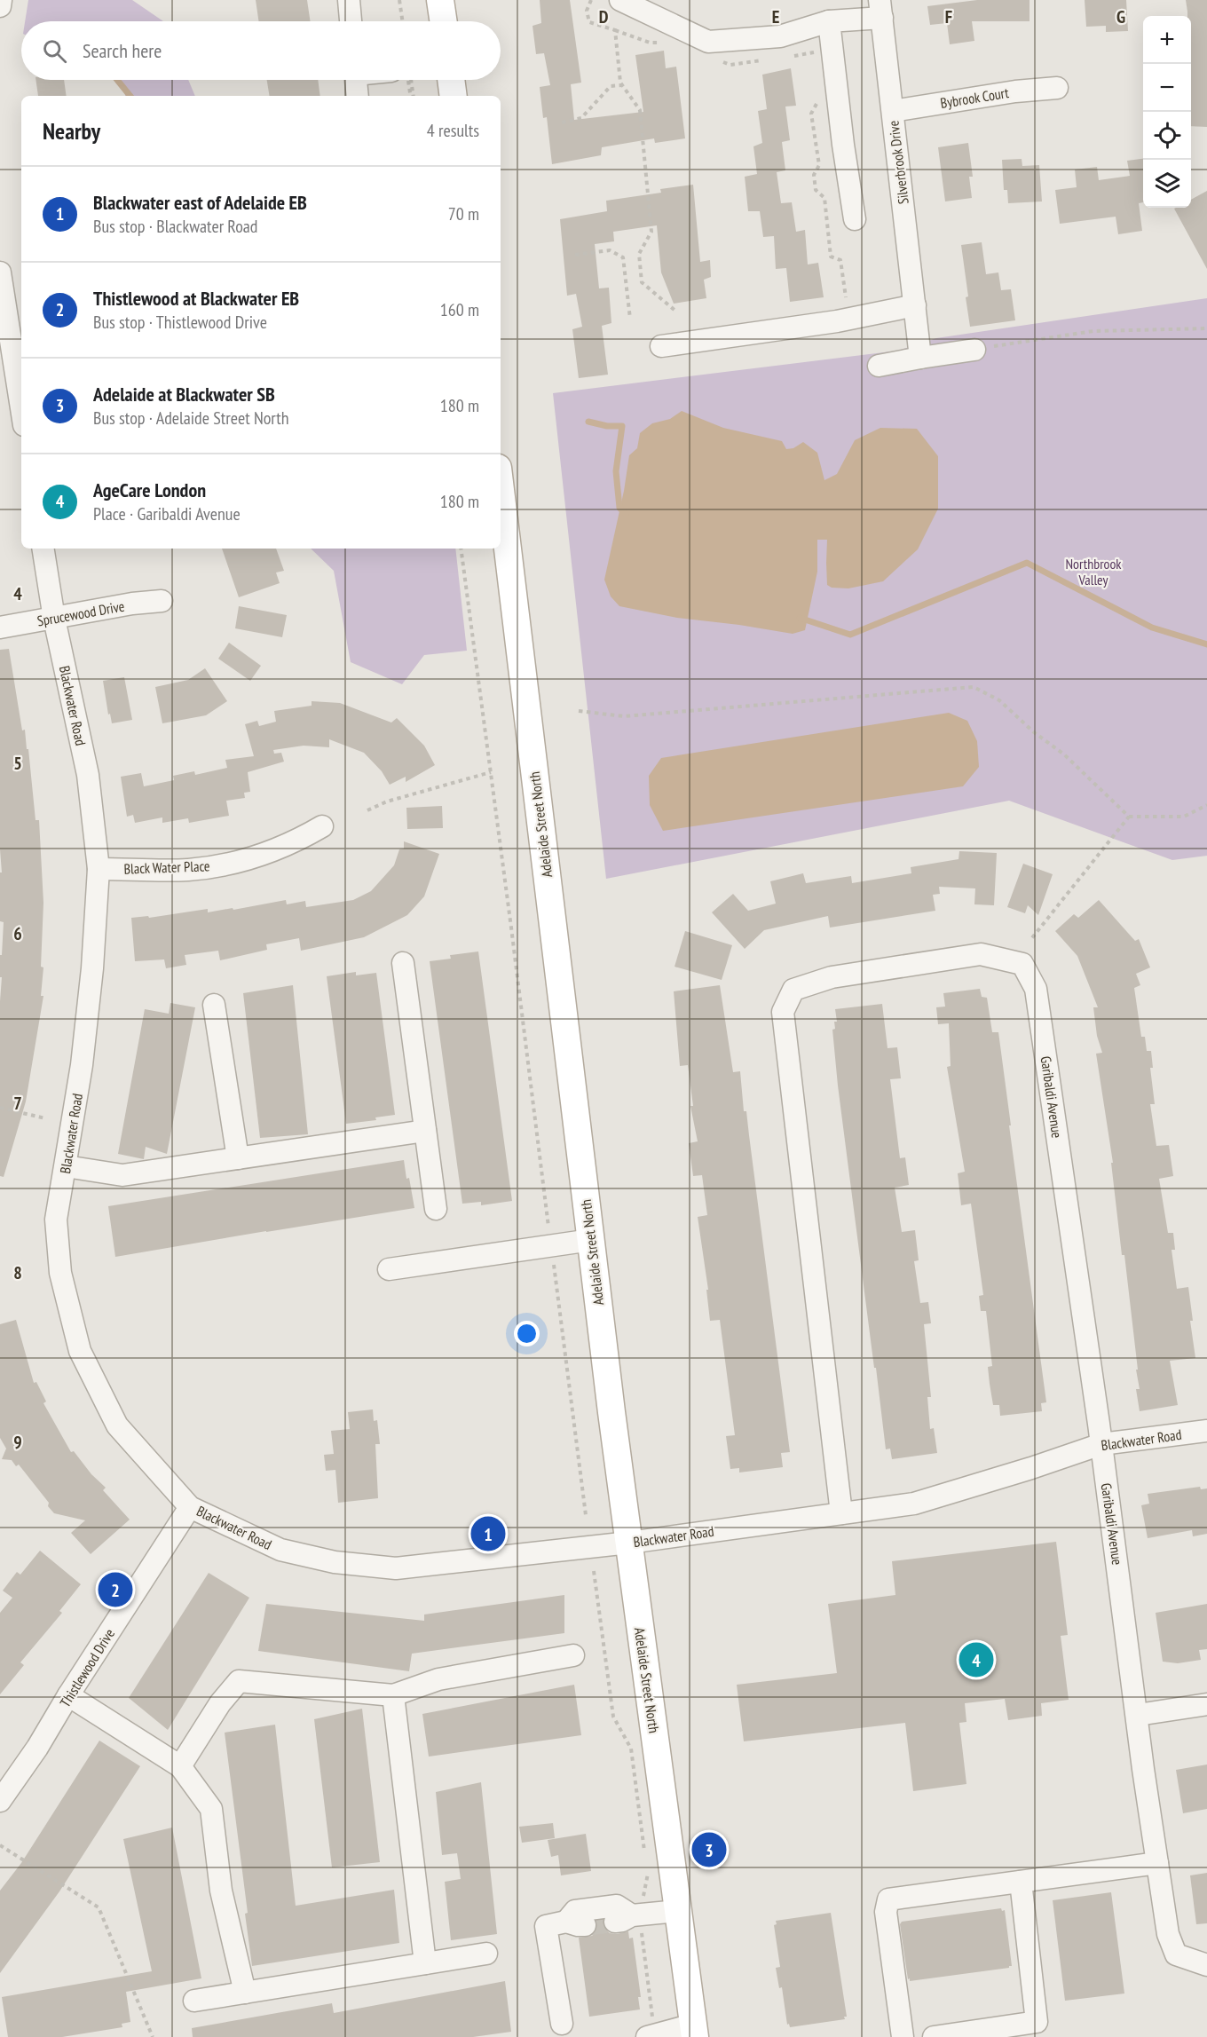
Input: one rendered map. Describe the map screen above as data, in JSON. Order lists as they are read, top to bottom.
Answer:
{
  "streets": {
    "main road": ["Adelaide Street North"],
    "street": [
      "Bybrook Court",
      "Silverbrook Drive",
      "Sprucewood Drive",
      "Blackwater Road",
      "Black Water Place",
      "Garibaldi Avenue",
      "Thistlewood Drive"
    ]
  },
  "crossings": [
    ["Bybrook Court", "Silverbrook Drive"],
    ["Sprucewood Drive", "Blackwater Road"],
    ["Blackwater Road", "Adelaide Street North"],
    ["Blackwater Road", "Black Water Place"],
    ["Blackwater Road", "Garibaldi Avenue"],
    ["Blackwater Road", "Thistlewood Drive"]
  ],
  "parks": ["Northbrook Valley"],
  "page": {
    "map_buttons": ["+", "−"],
    "search": "Search here",
    "heading": ["Nearby", "4 results"],
    "list": [
      {
        "mark": "1",
        "name": "Blackwater east of Adelaide EB",
        "note": "Bus stop · Blackwater Road",
        "value": "70 m"
      },
      {
        "mark": "2",
        "name": "Thistlewood at Blackwater EB",
        "note": "Bus stop · Thistlewood Drive",
        "value": "160 m"
      },
      {
        "mark": "3",
        "name": "Adelaide at Blackwater SB",
        "note": "Bus stop · Adelaide Street North",
        "value": "180 m"
      },
      {
        "mark": "4",
        "name": "AgeCare London",
        "note": "Place · Garibaldi Avenue",
        "value": "180 m"
      }
    ],
    "pins": [
      "1",
      "2",
      "4",
      "3"
    ]
  },
  "grid": {
    "columns": [
      "D",
      "E",
      "F",
      "G"
    ],
    "rows": [
      "4",
      "5",
      "6",
      "7",
      "8",
      "9"
    ]
  }
}
